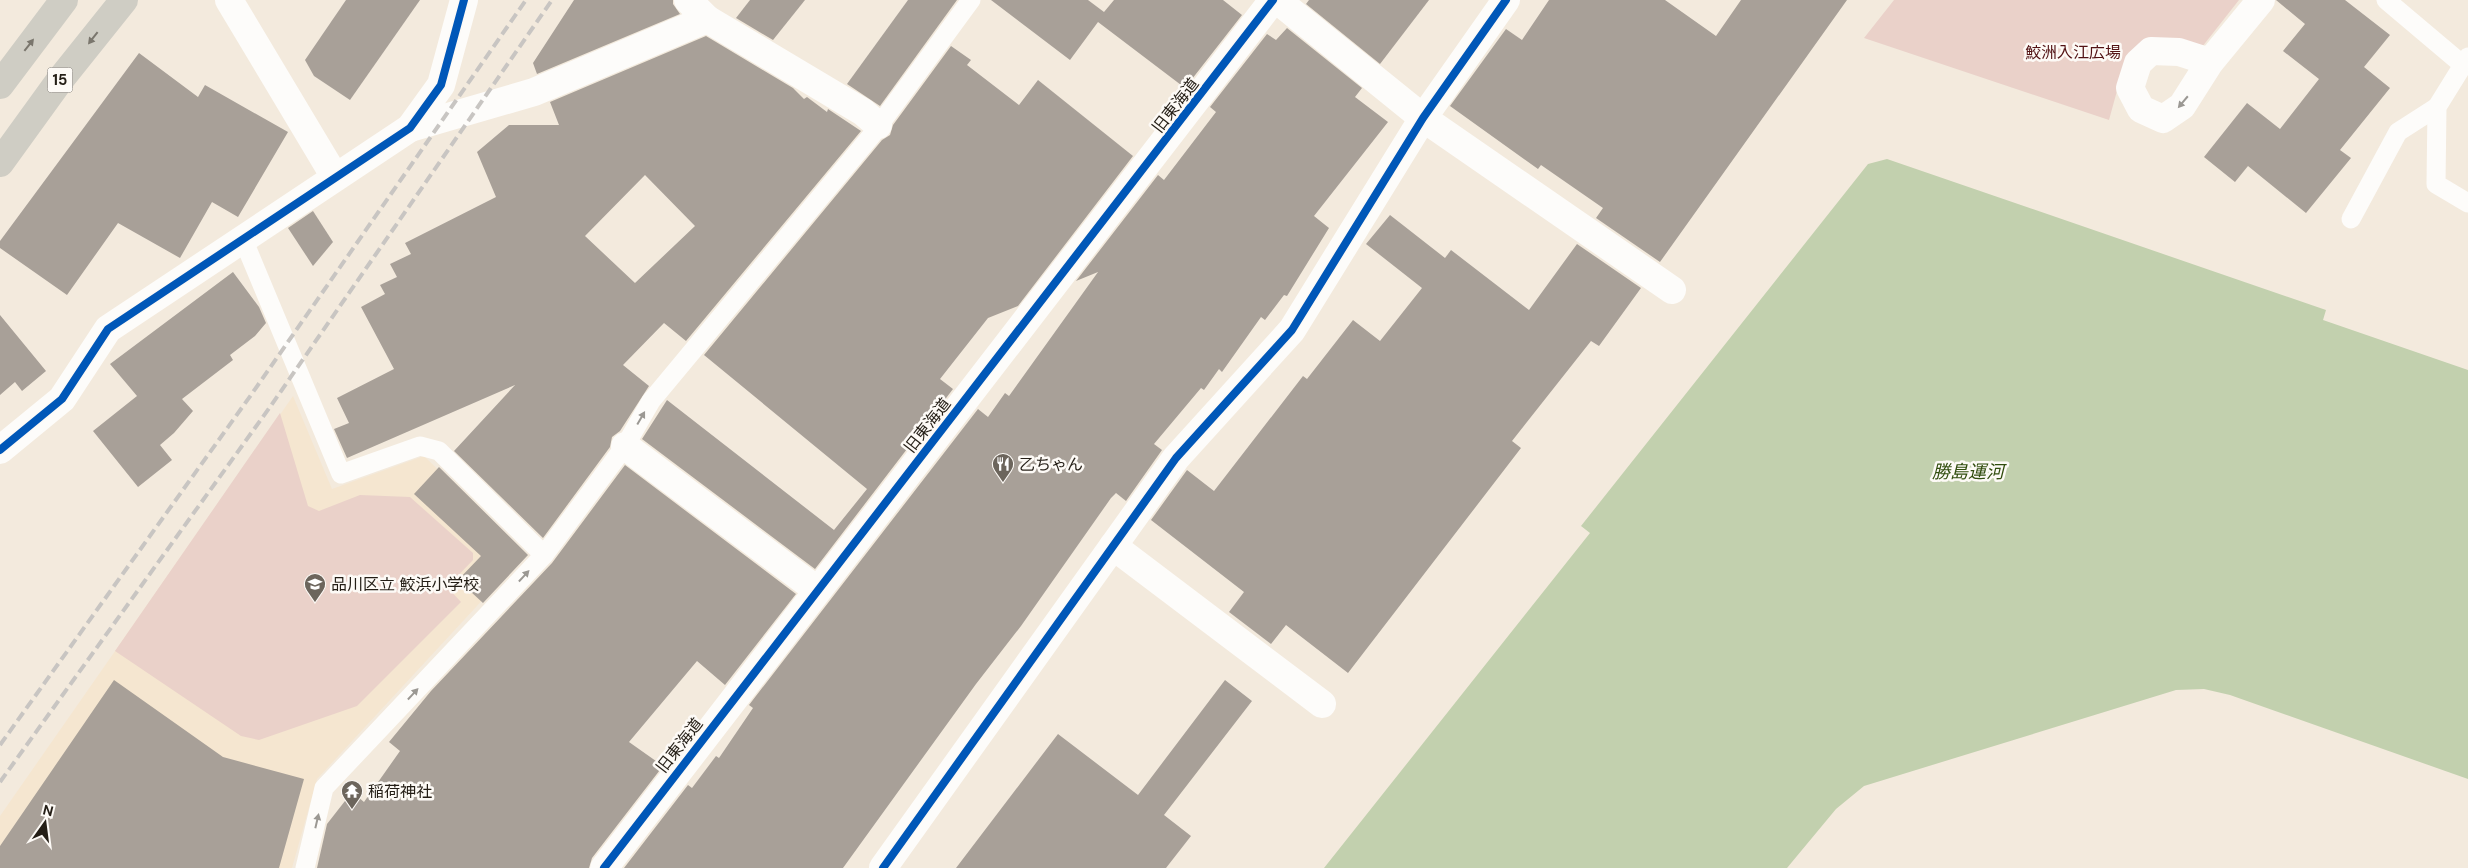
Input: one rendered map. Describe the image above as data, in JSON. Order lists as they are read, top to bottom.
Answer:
{
  "streets": {
    "highway": ["15"],
    "street": ["旧東海道"]
  },
  "water": ["勝島運河"],
  "parks": ["鮫洲入江広場"],
  "places": {
    "restaurant": ["乙ちゃん"],
    "school or university": ["品川区立 鮫浜小学校"],
    "temple": ["稲荷神社"]
  },
  "north": "top"
}
